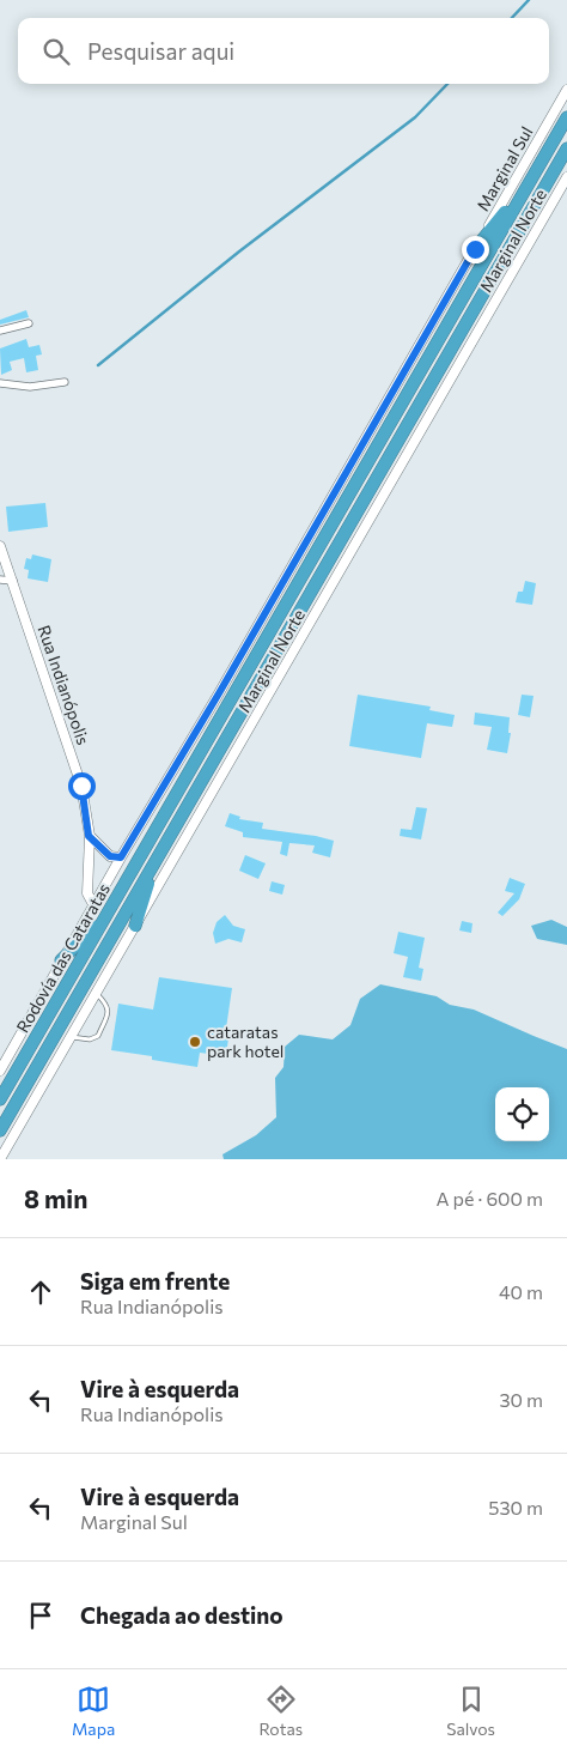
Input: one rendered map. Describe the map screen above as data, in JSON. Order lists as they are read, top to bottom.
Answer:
{
  "streets": {
    "highway": ["Rodovía das Cataratas"],
    "street": ["Marginal Sul", "Marginal Norte", "Rua Indianópolis"]
  },
  "crossings": [
    ["Marginal Sul", "Rua Indianópolis"]
  ],
  "places": ["cataratas park hotel"],
  "page": {
    "search": "Pesquisar aqui",
    "heading": ["8 min", "A pé · 600 m"],
    "list": [
      ["Siga em frente", "Rua Indianópolis", "40 m"],
      ["Vire à esquerda", "Rua Indianópolis", "30 m"],
      ["Vire à esquerda", "Marginal Sul", "530 m"],
      "Chegada ao destino"
    ],
    "nav": ["Mapa", "Rotas", "Salvos"]
  }
}
